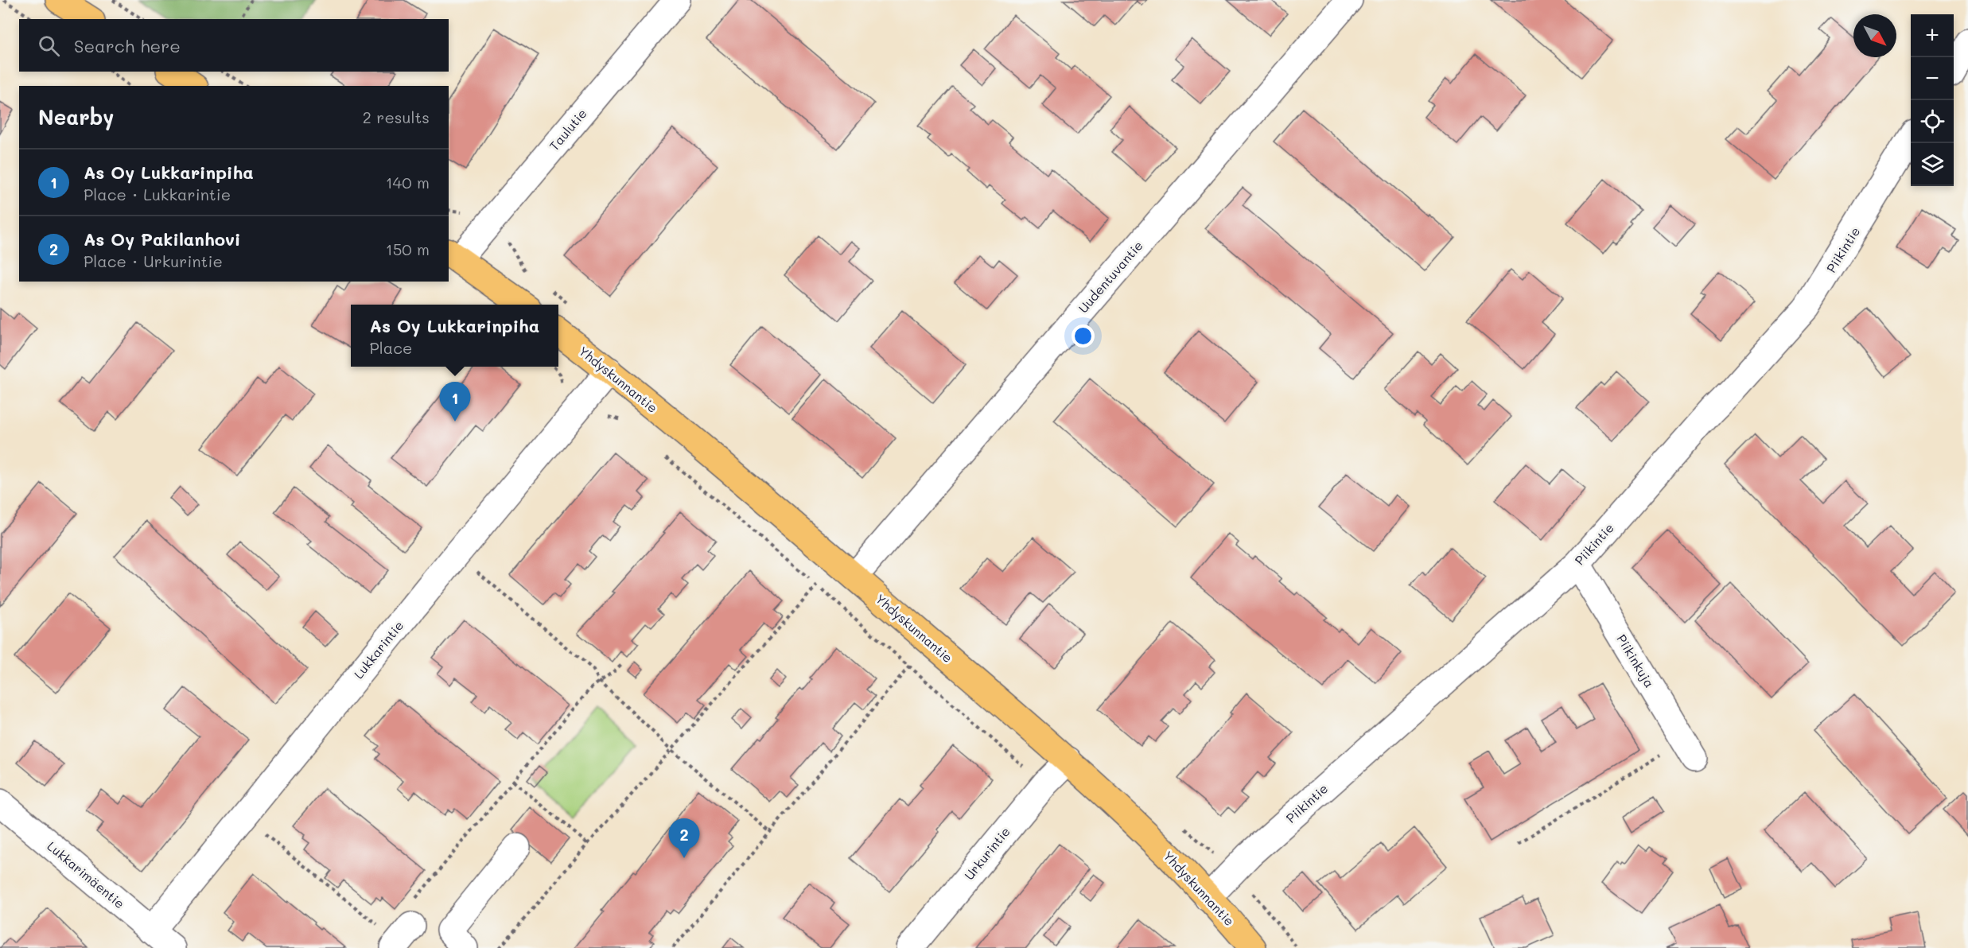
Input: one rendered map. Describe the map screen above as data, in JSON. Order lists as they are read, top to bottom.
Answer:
{
  "streets": {
    "main road": ["Yhdyskunnantie"],
    "street": [
      "Taulutie",
      "Piikintie",
      "Uudentuvantie",
      "Lukkarintie",
      "Piikinkuja",
      "Urkurintie",
      "Lukkarimäentie"
    ]
  },
  "crossings": [
    ["Piikintie", "Yhdyskunnantie"],
    ["Piikintie", "Piikinkuja"],
    ["Uudentuvantie", "Yhdyskunnantie"],
    ["Yhdyskunnantie", "Lukkarintie"],
    ["Yhdyskunnantie", "Urkurintie"],
    ["Lukkarintie", "Lukkarimäentie"]
  ],
  "north": "bottom right",
  "page": {
    "map_buttons": ["+", "−"],
    "search": "Search here",
    "heading": ["Nearby", "2 results"],
    "list": [
      {
        "mark": "1",
        "name": "As Oy Lukkarinpiha",
        "note": "Place · Lukkarintie",
        "value": "140 m"
      },
      {
        "mark": "2",
        "name": "As Oy Pakilanhovi",
        "note": "Place · Urkurintie",
        "value": "150 m"
      }
    ],
    "popup": ["As Oy Lukkarinpiha", "Place"],
    "pins": ["1", "2"]
  }
}
